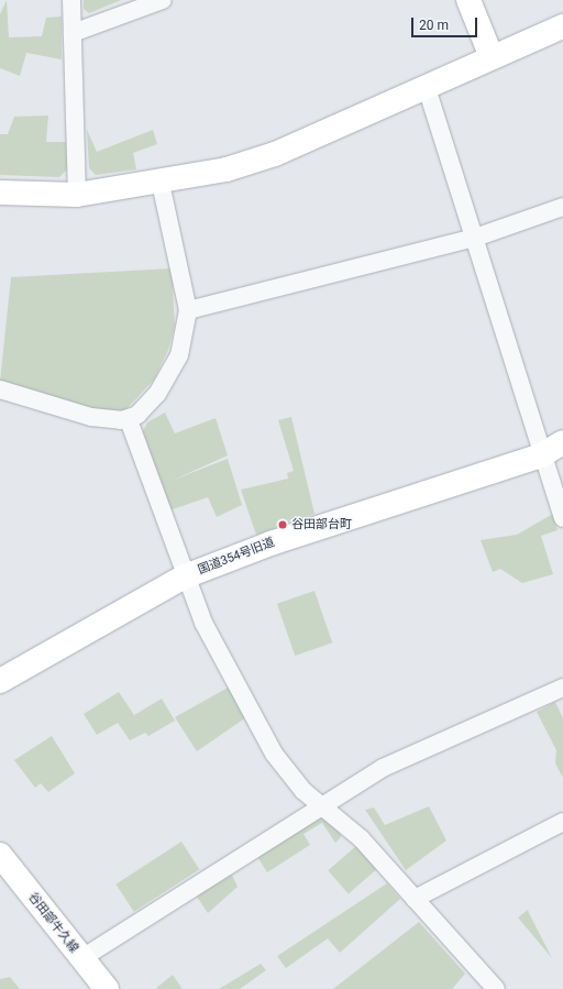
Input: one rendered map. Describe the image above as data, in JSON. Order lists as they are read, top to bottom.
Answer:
{
  "streets": {
    "street": ["国道354号旧道", "谷田部牛久線"]
  },
  "places": ["谷田部台町"],
  "scale_bar": "20 m"
}
